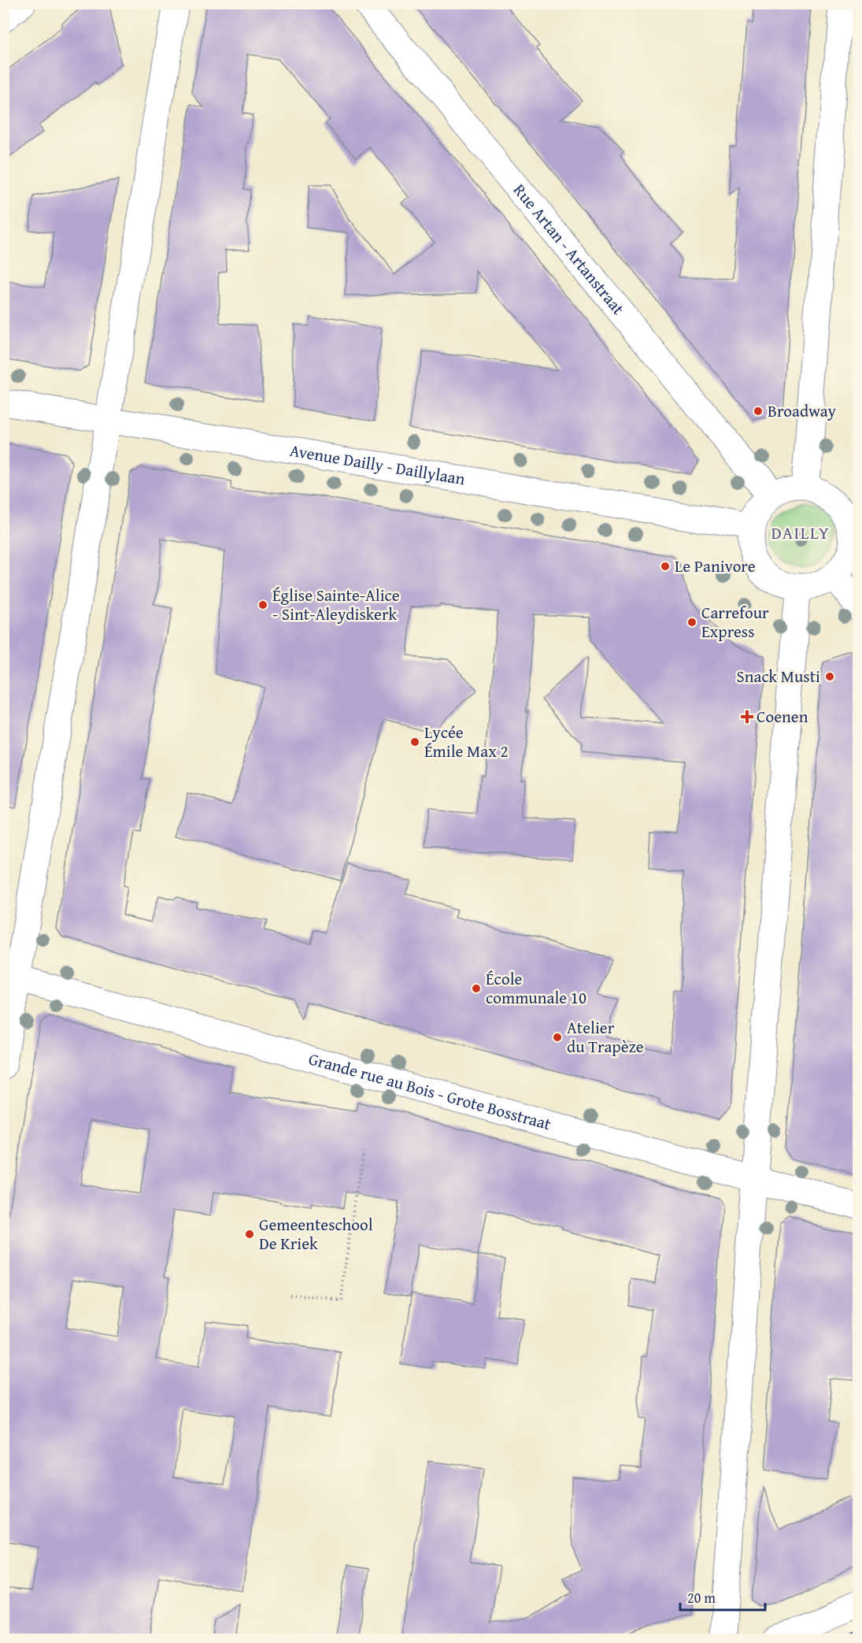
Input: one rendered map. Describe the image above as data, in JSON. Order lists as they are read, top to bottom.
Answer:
{
  "streets": {
    "street": ["Rue Artan - Artanstraat", "Avenue Dailly - Daillylaan", "Grande rue au Bois - Grote Bosstraat"]
  },
  "crossings": [
    ["Rue Artan - Artanstraat", "Avenue Dailly - Daillylaan"]
  ],
  "districts": ["DAILLY"],
  "places": {
    "other": [
      "Broadway",
      "Le Panivore",
      "Église Sainte-Alice - Sint-Aleydiskerk",
      "Carrefour Express",
      "Snack Musti",
      "Lycée Émile Max 2",
      "École communale 10",
      "Atelier du Trapèze",
      "Gemeenteschool De Kriek"
    ],
    "health": ["Coenen"]
  },
  "scale_bar": "20 m"
}
